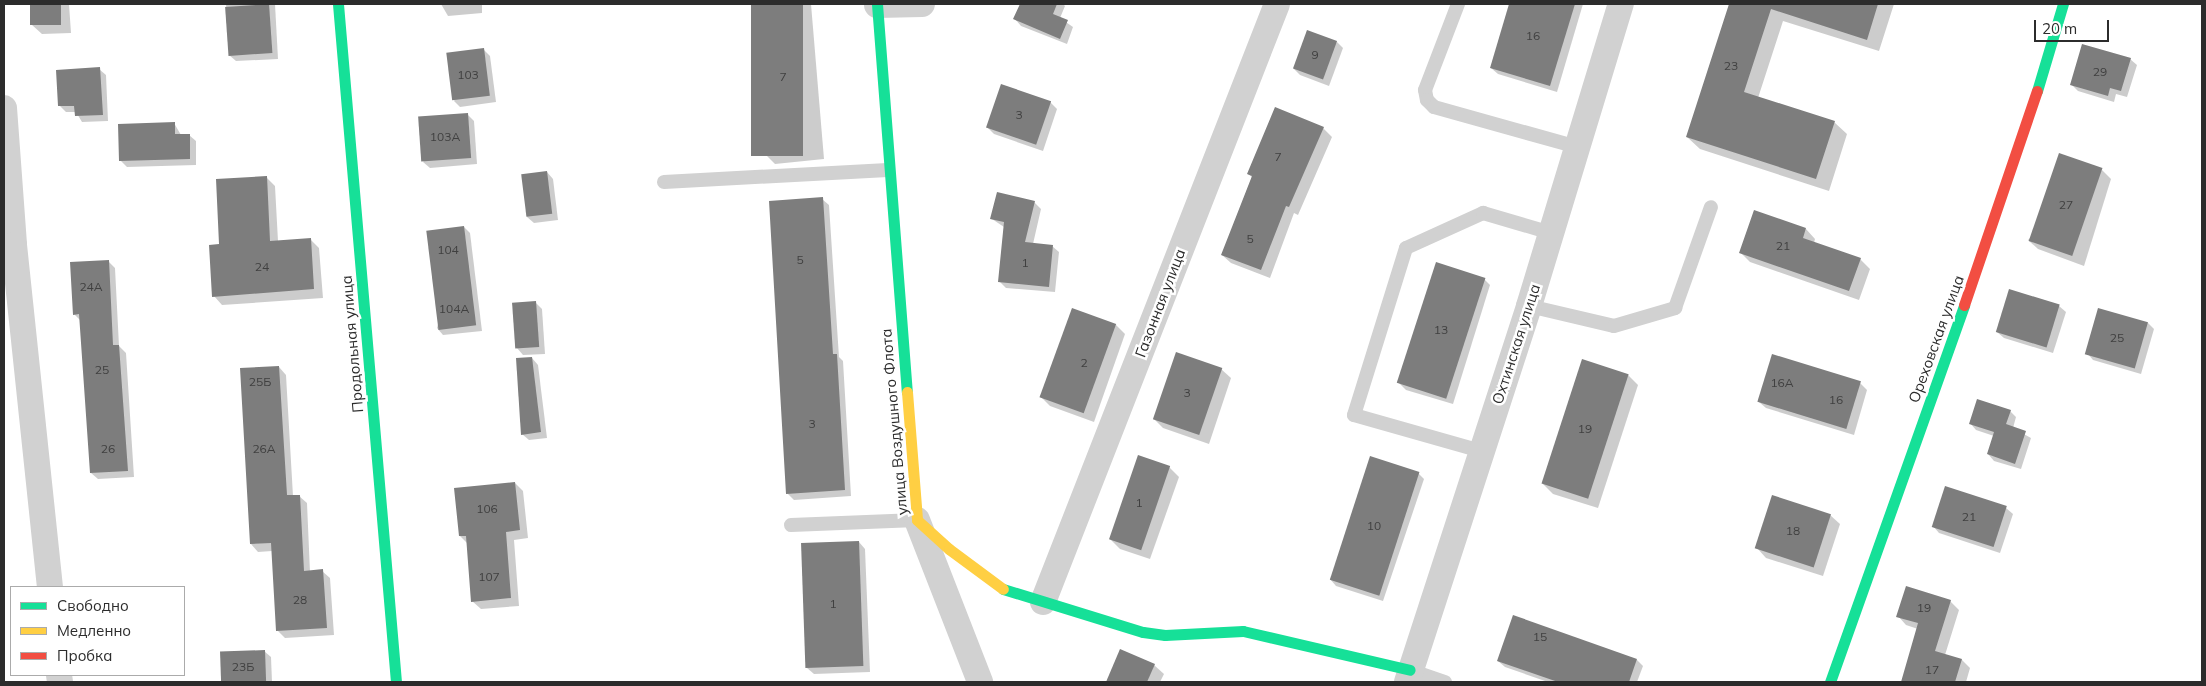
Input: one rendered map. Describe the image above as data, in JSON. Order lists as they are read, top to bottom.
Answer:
{
  "streets": {
    "street": [
      "Газонная улица",
      "Ореховская улица",
      "Продольная улица",
      "Охтинская улица",
      "улица Воздушного Флота"
    ]
  },
  "crossings": [
    ["Газонная улица", "улица Воздушного Флота"],
    ["Охтинская улица", "улица Воздушного Флота"]
  ],
  "house_numbers": [
    "16",
    "9",
    "23",
    "29",
    "103",
    "7",
    "3",
    "103А",
    "7",
    "27",
    "5",
    "21",
    "104",
    "5",
    "1",
    "24",
    "24А",
    "104А",
    "13",
    "25",
    "2",
    "25",
    "25Б",
    "16А",
    "3",
    "16",
    "3",
    "19",
    "26",
    "26А",
    "1",
    "106",
    "21",
    "10",
    "18",
    "107",
    "28",
    "1",
    "19",
    "15",
    "23Б",
    "17"
  ],
  "legend": ["Свободно", "Медленно", "Пробка"],
  "scale_bar": "20 m"
}
